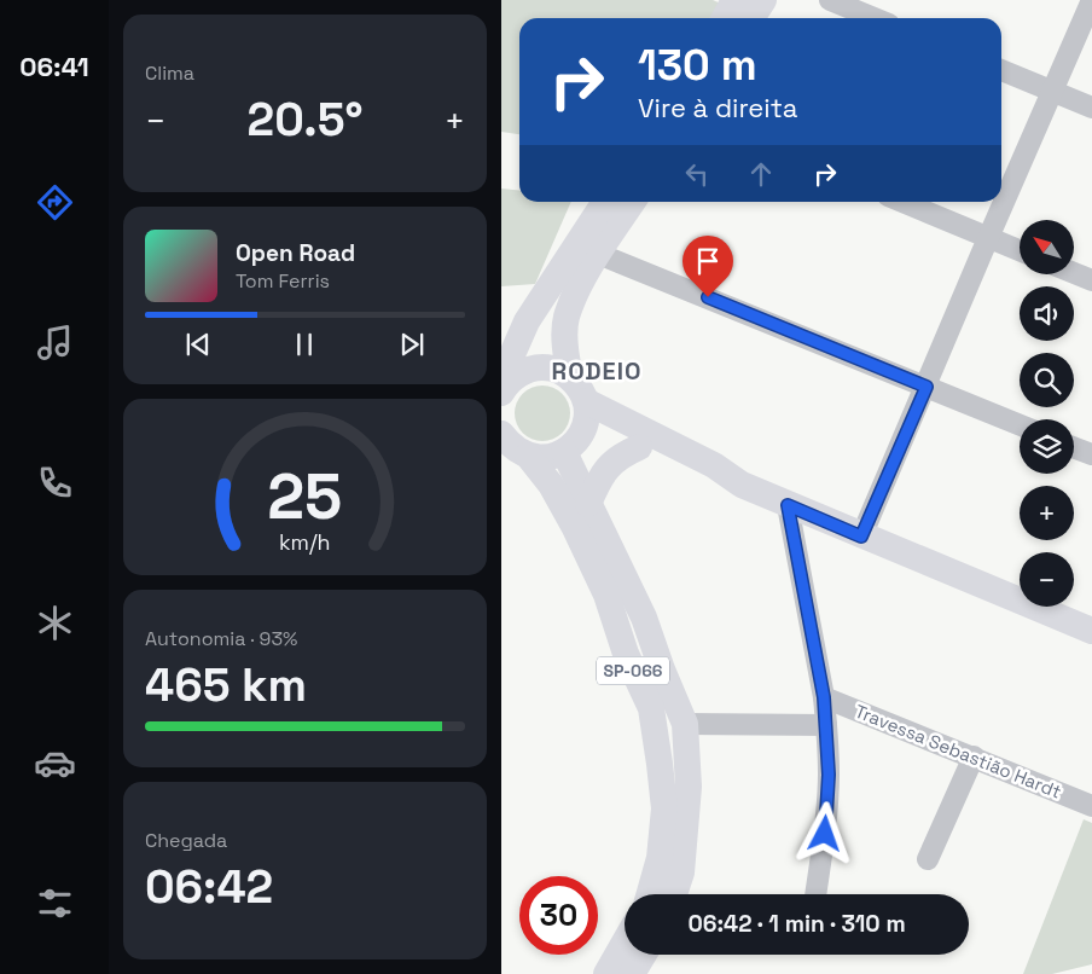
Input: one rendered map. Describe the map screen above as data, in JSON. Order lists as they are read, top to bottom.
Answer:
{
  "streets": {
    "main road": ["SP-066"],
    "street": ["Travessa Sebastião Hardt"]
  },
  "districts": ["RODEIO"],
  "north": "top left",
  "page": {
    "tabs": "06:41",
    "tile": [
      "Clima",
      ["Autonomia · 93%", "465 km"],
      ["Chegada", "06:42"]
    ],
    "turn": ["130 m", "Vire à direita"],
    "heat": ["−", "20.5°", "+"],
    "map_buttons": ["+", "−"],
    "song": ["Open Road", "Tom Ferris"],
    "limit": "30",
    "trip": "06:42 · 1 min · 310 m",
    "gauge": ["25", "km/h"]
  }
}
